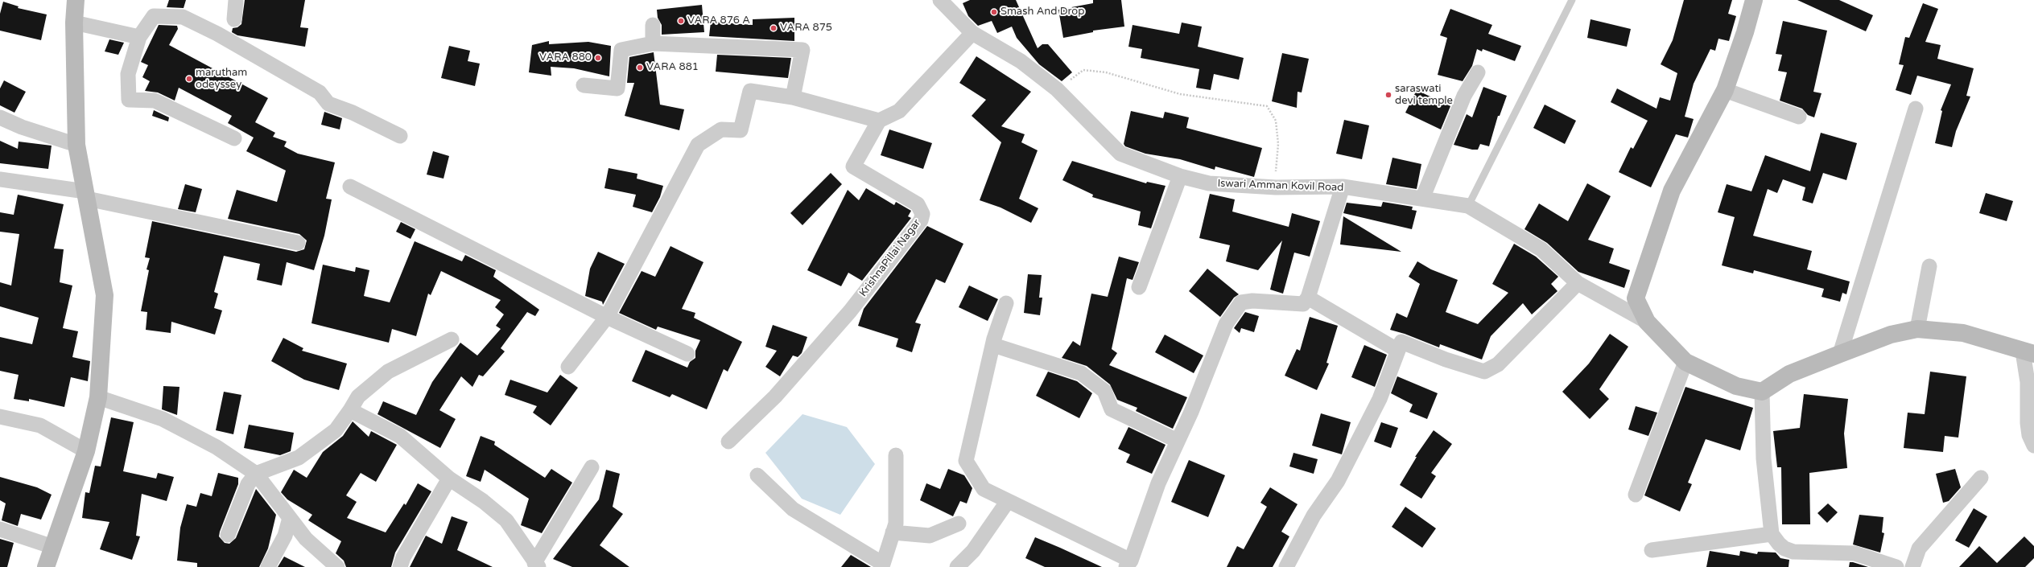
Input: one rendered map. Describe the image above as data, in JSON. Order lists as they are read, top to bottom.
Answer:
{
  "streets": {
    "street": ["Iswari Amman Kovil Road", "KrishnaPillai Nagar"]
  },
  "places": [
    "Smash And Drop",
    "VARA 876 A",
    "VARA 875",
    "VARA 880",
    "VARA 881",
    "marutham odeyssey",
    "saraswati devi temple"
  ]
}
